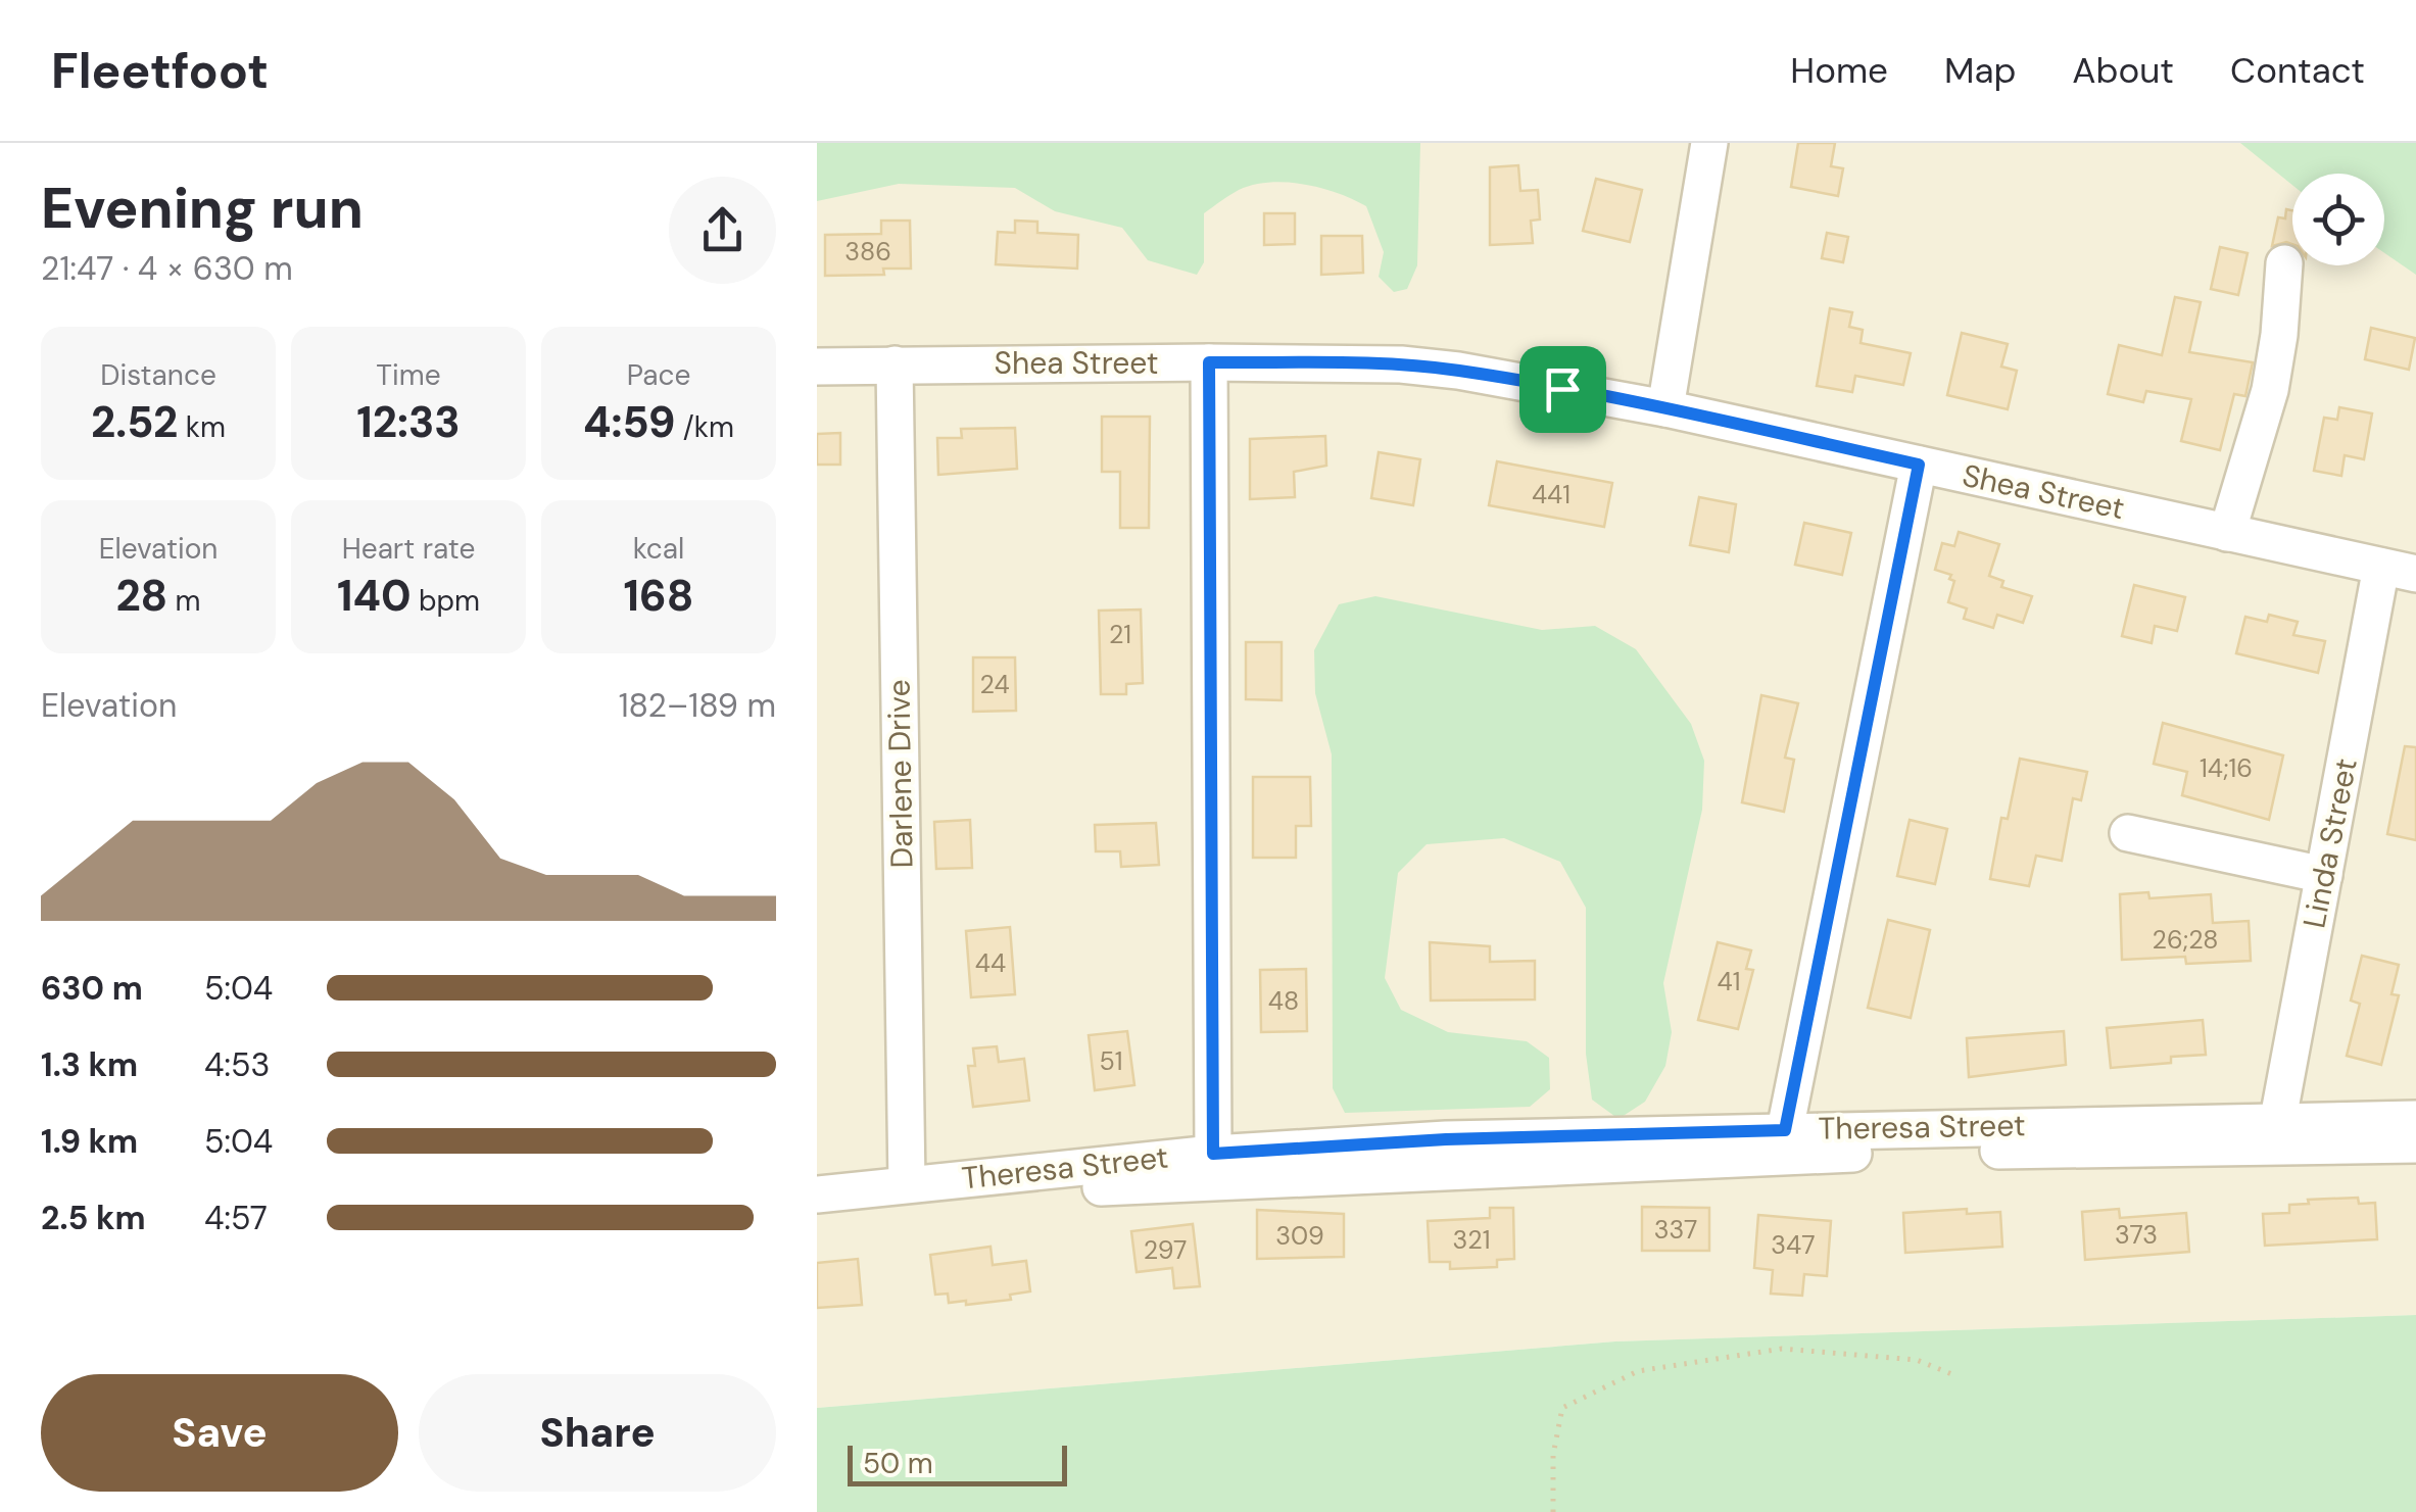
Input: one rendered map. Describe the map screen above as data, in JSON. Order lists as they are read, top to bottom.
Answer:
{
  "streets": {
    "street": [
      "Shea Street",
      "Darlene Drive",
      "Linda Street",
      "Theresa Street"
    ]
  },
  "crossings": [
    ["Shea Street", "Darlene Drive"],
    ["Shea Street", "Linda Street"],
    ["Darlene Drive", "Theresa Street"],
    ["Linda Street", "Theresa Street"]
  ],
  "house_numbers": [
    "386",
    "441",
    "21",
    "24",
    "14;16",
    "26;28",
    "44",
    "41",
    "48",
    "51",
    "337",
    "373",
    "309",
    "321",
    "347",
    "297"
  ],
  "scale_bar": "50 m",
  "page": {
    "header": "Fleetfoot",
    "nav": [
      "Home",
      "Map",
      "About",
      "Contact"
    ],
    "heading": ["Evening run", "21:47 · 4 × 630 m"],
    "stats": [
      ["Distance", "2.52 km"],
      ["Time", "12:33"],
      ["Pace", "4:59 /km"],
      ["Elevation", "28 m"],
      ["Heart rate", "140 bpm"],
      ["kcal", "168"]
    ],
    "chart": ["Elevation", "182–189 m"],
    "list": [
      {
        "name": "630 m",
        "note": "5:04"
      },
      {
        "name": "1.3 km",
        "note": "4:53"
      },
      {
        "name": "1.9 km",
        "note": "5:04"
      },
      {
        "name": "2.5 km",
        "note": "4:57"
      }
    ],
    "buttons": ["Save", "Share"],
    "scale": "50 m"
  }
}
